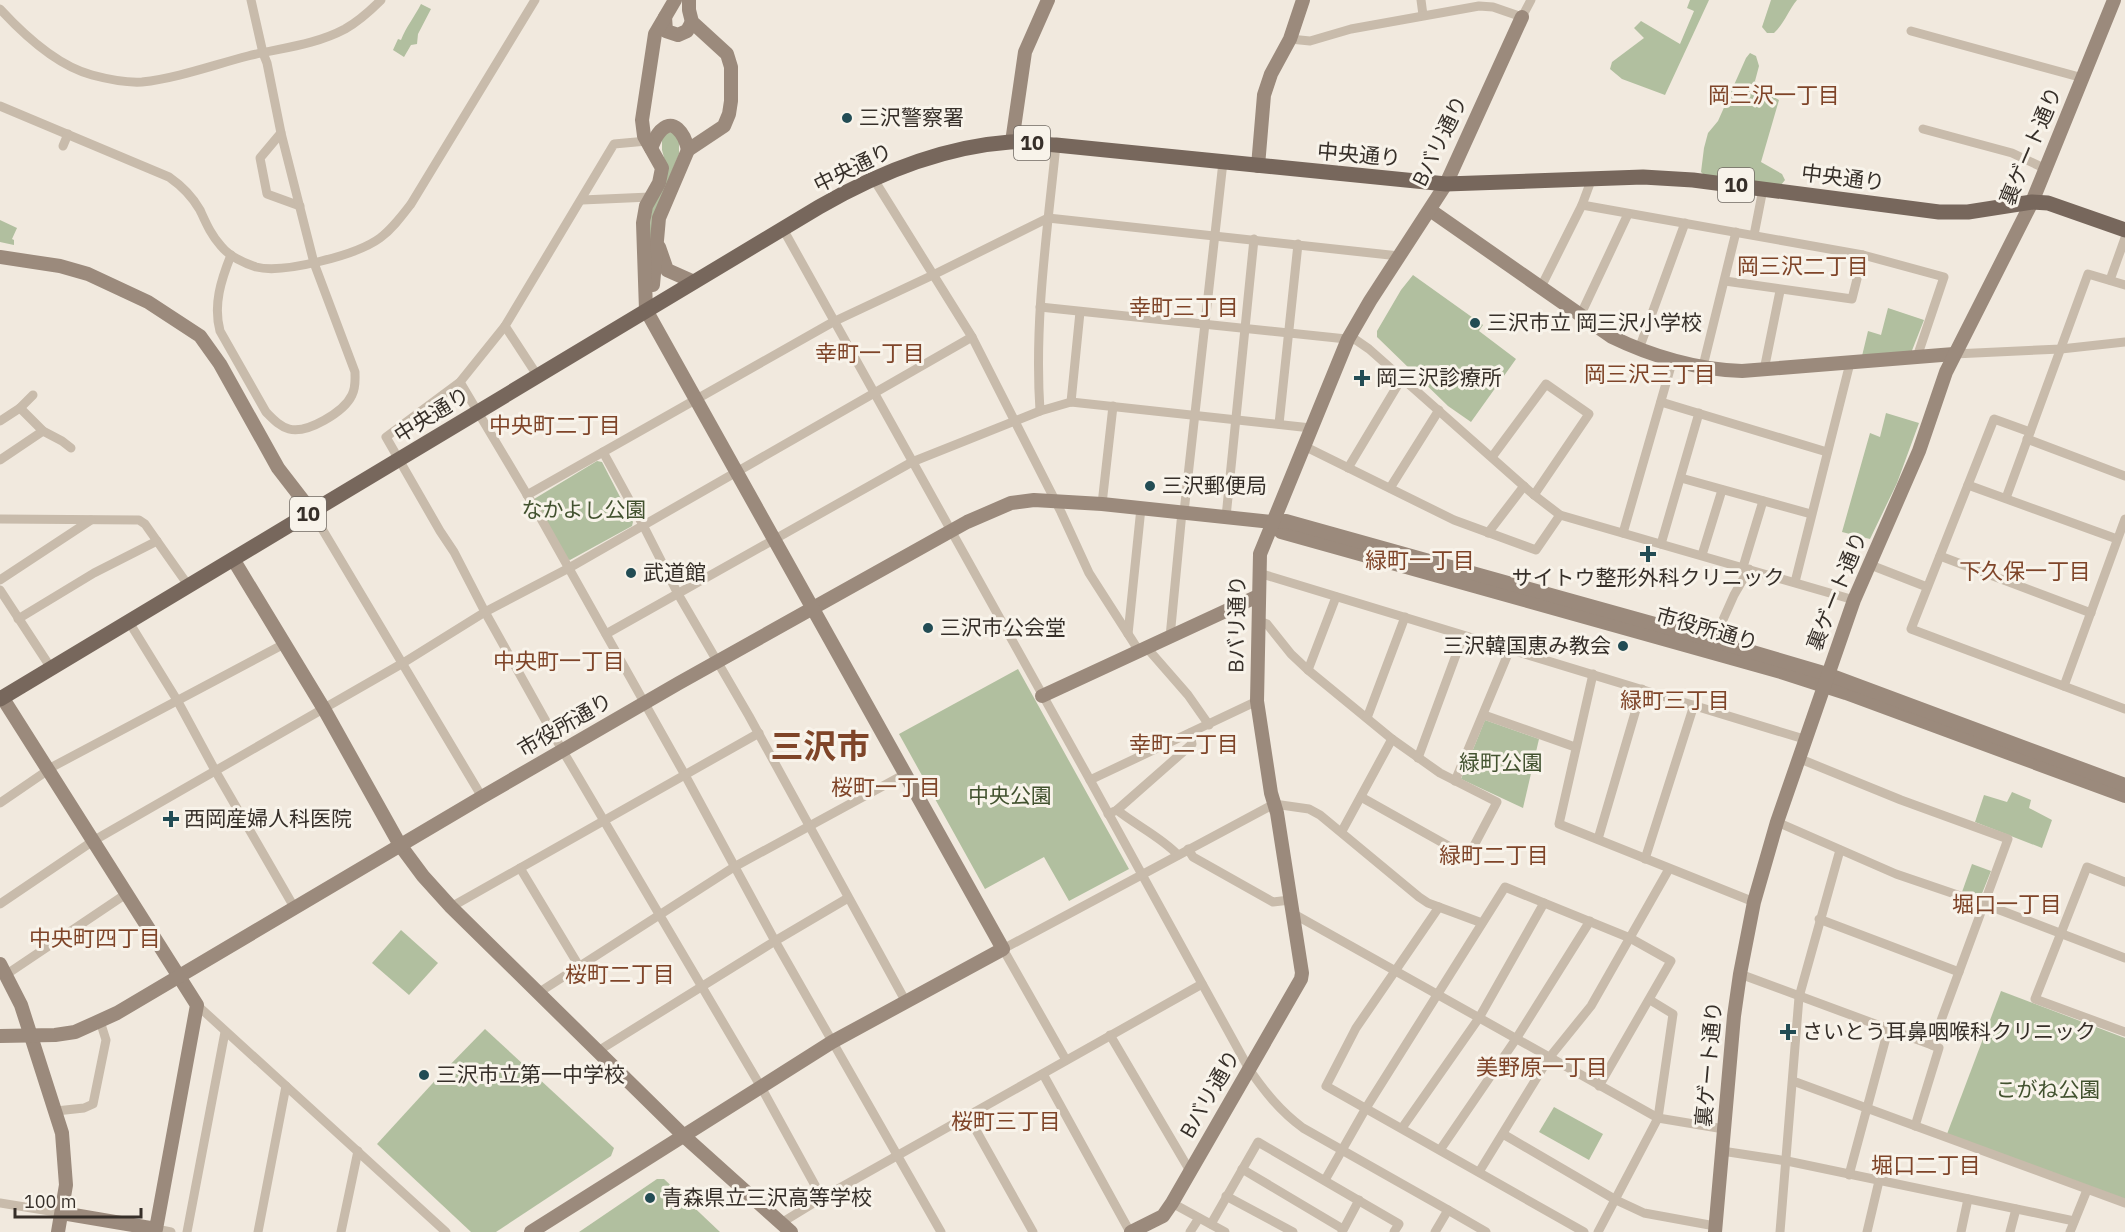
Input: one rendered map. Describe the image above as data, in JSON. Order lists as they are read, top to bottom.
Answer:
{
  "streets": {
    "main road": ["10", "中央通り"],
    "street": ["Bバリ通り", "裏ゲート通り", "市役所通り"]
  },
  "crossings": [
    ["Bバリ通り", "中央通り"],
    ["Bバリ通り", "市役所通り"],
    ["10", "裏ゲート通り"],
    ["10", "中央通り"],
    ["裏ゲート通り", "中央通り"],
    ["裏ゲート通り", "市役所通り"]
  ],
  "districts": [
    "岡三沢一丁目",
    "岡三沢二丁目",
    "幸町三丁目",
    "幸町一丁目",
    "岡三沢三丁目",
    "中央町二丁目",
    "緑町一丁目",
    "下久保一丁目",
    "中央町一丁目",
    "緑町三丁目",
    "幸町二丁目",
    "三沢市",
    "桜町一丁目",
    "緑町二丁目",
    "堀口一丁目",
    "中央町四丁目",
    "桜町二丁目",
    "美野原一丁目",
    "桜町三丁目",
    "堀口二丁目"
  ],
  "parks": [
    "なかよし公園",
    "緑町公園",
    "中央公園",
    "こがね公園"
  ],
  "places": {
    "other": [
      "三沢警察署",
      "三沢市立 岡三沢小学校",
      "三沢郵便局",
      "武道館",
      "三沢市公会堂",
      "三沢韓国恵み教会",
      "三沢市立第一中学校",
      "青森県立三沢高等学校"
    ],
    "health": [
      "岡三沢診療所",
      "サイトウ整形外科クリニック",
      "西岡産婦人科医院",
      "さいとう耳鼻咽喉科クリニック"
    ]
  },
  "scale_bar": "100 m"
}
